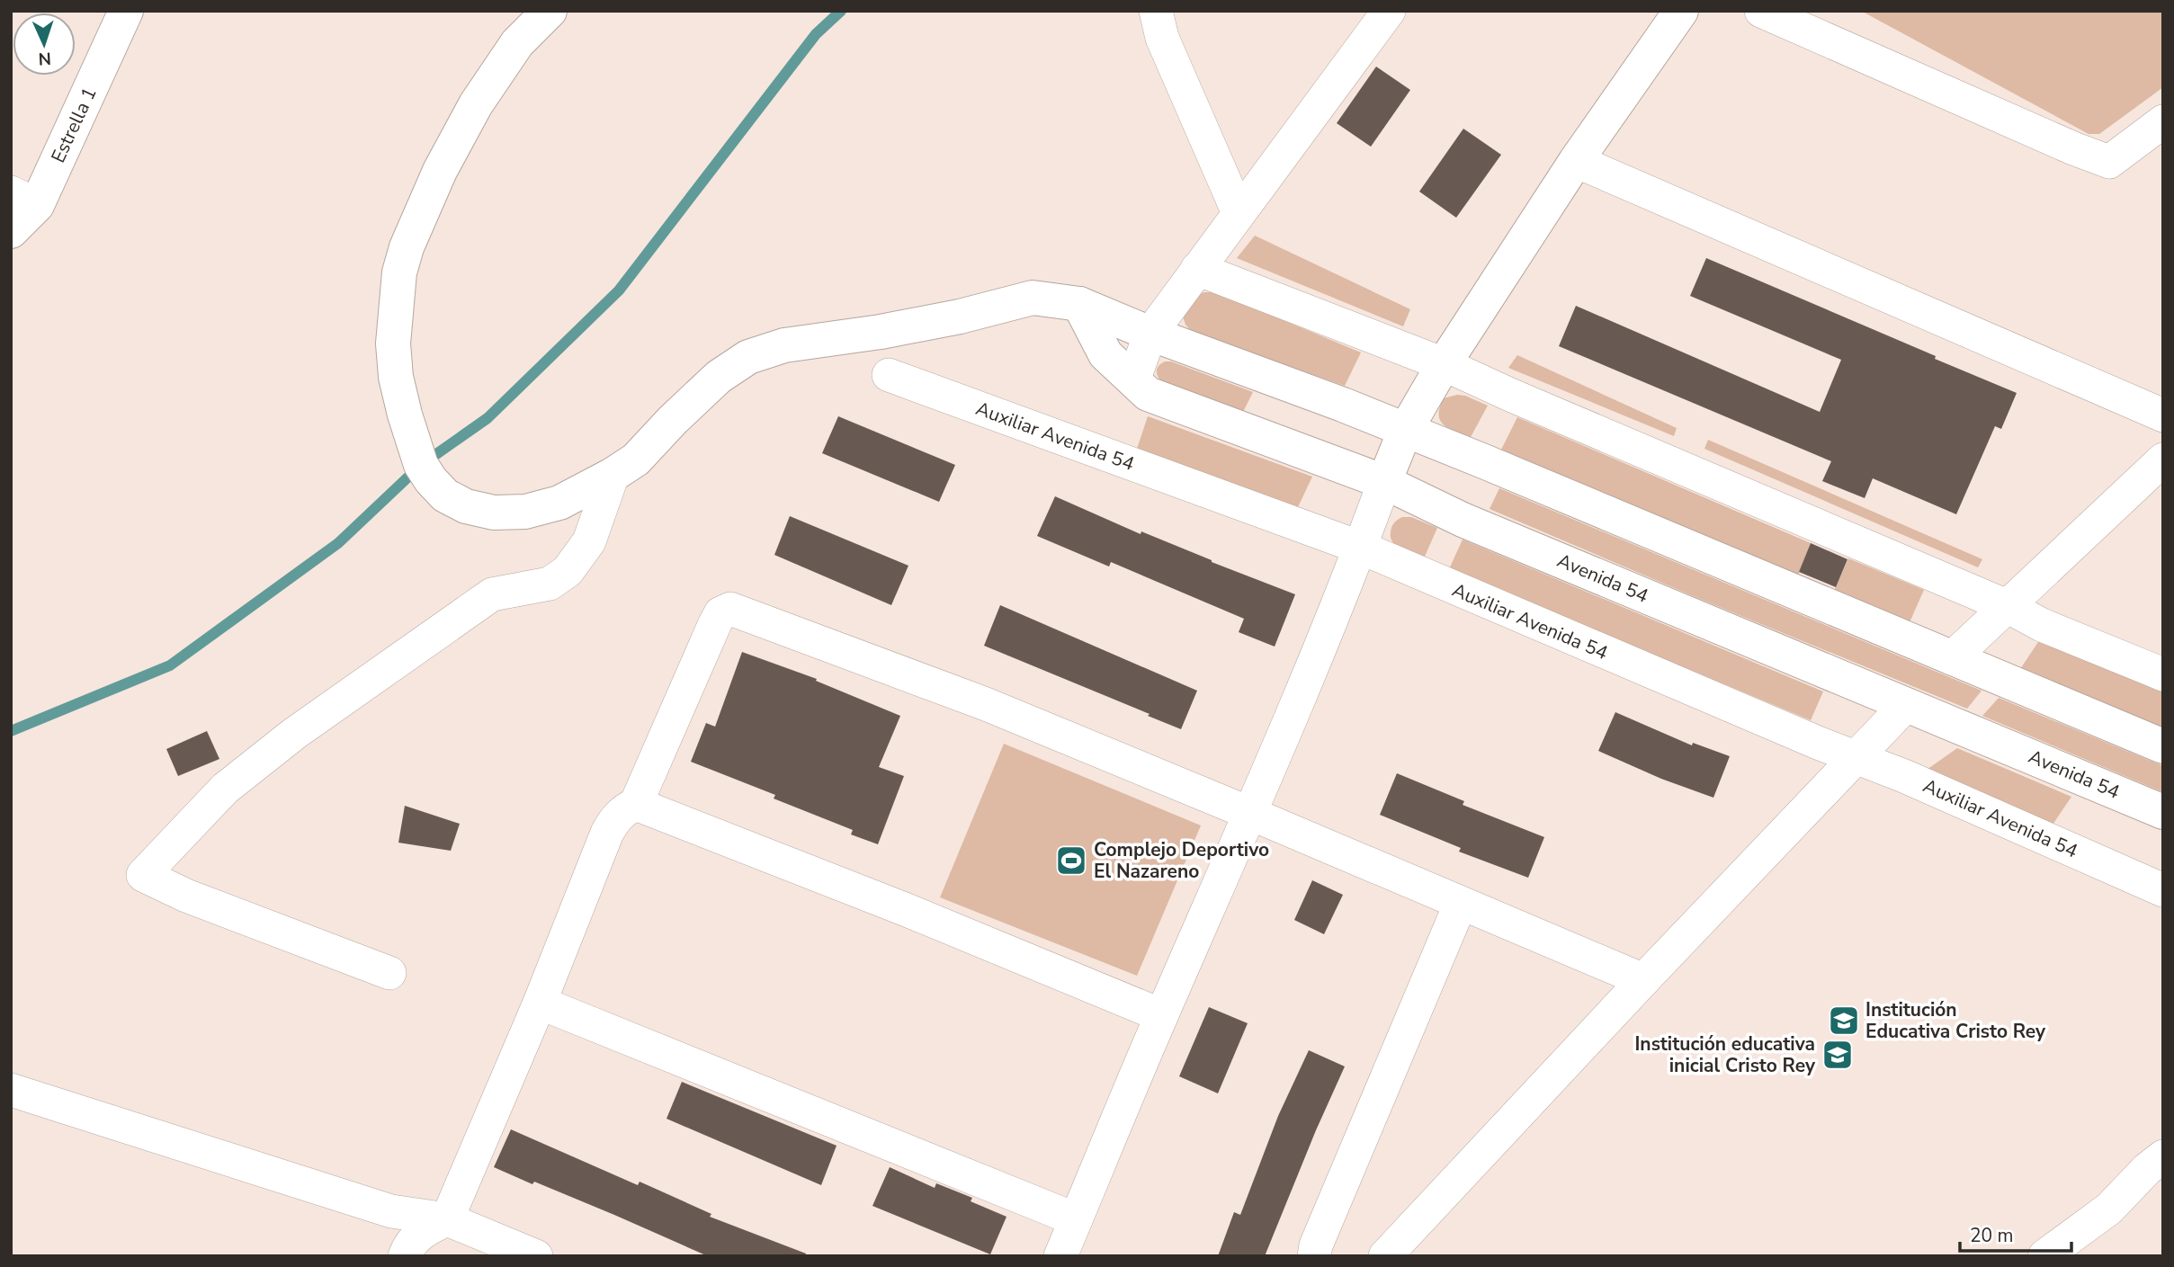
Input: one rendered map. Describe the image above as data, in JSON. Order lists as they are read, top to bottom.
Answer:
{
  "streets": {
    "main road": ["Estrella 1", "Avenida 54"],
    "street": ["Auxiliar Avenida 54"]
  },
  "places": {
    "sports": ["Complejo Deportivo El Nazareno"],
    "school or university": ["Institución Educativa Cristo Rey", "Institución educativa inicial Cristo Rey"]
  },
  "scale_bar": "20 m",
  "north": "bottom"
}
